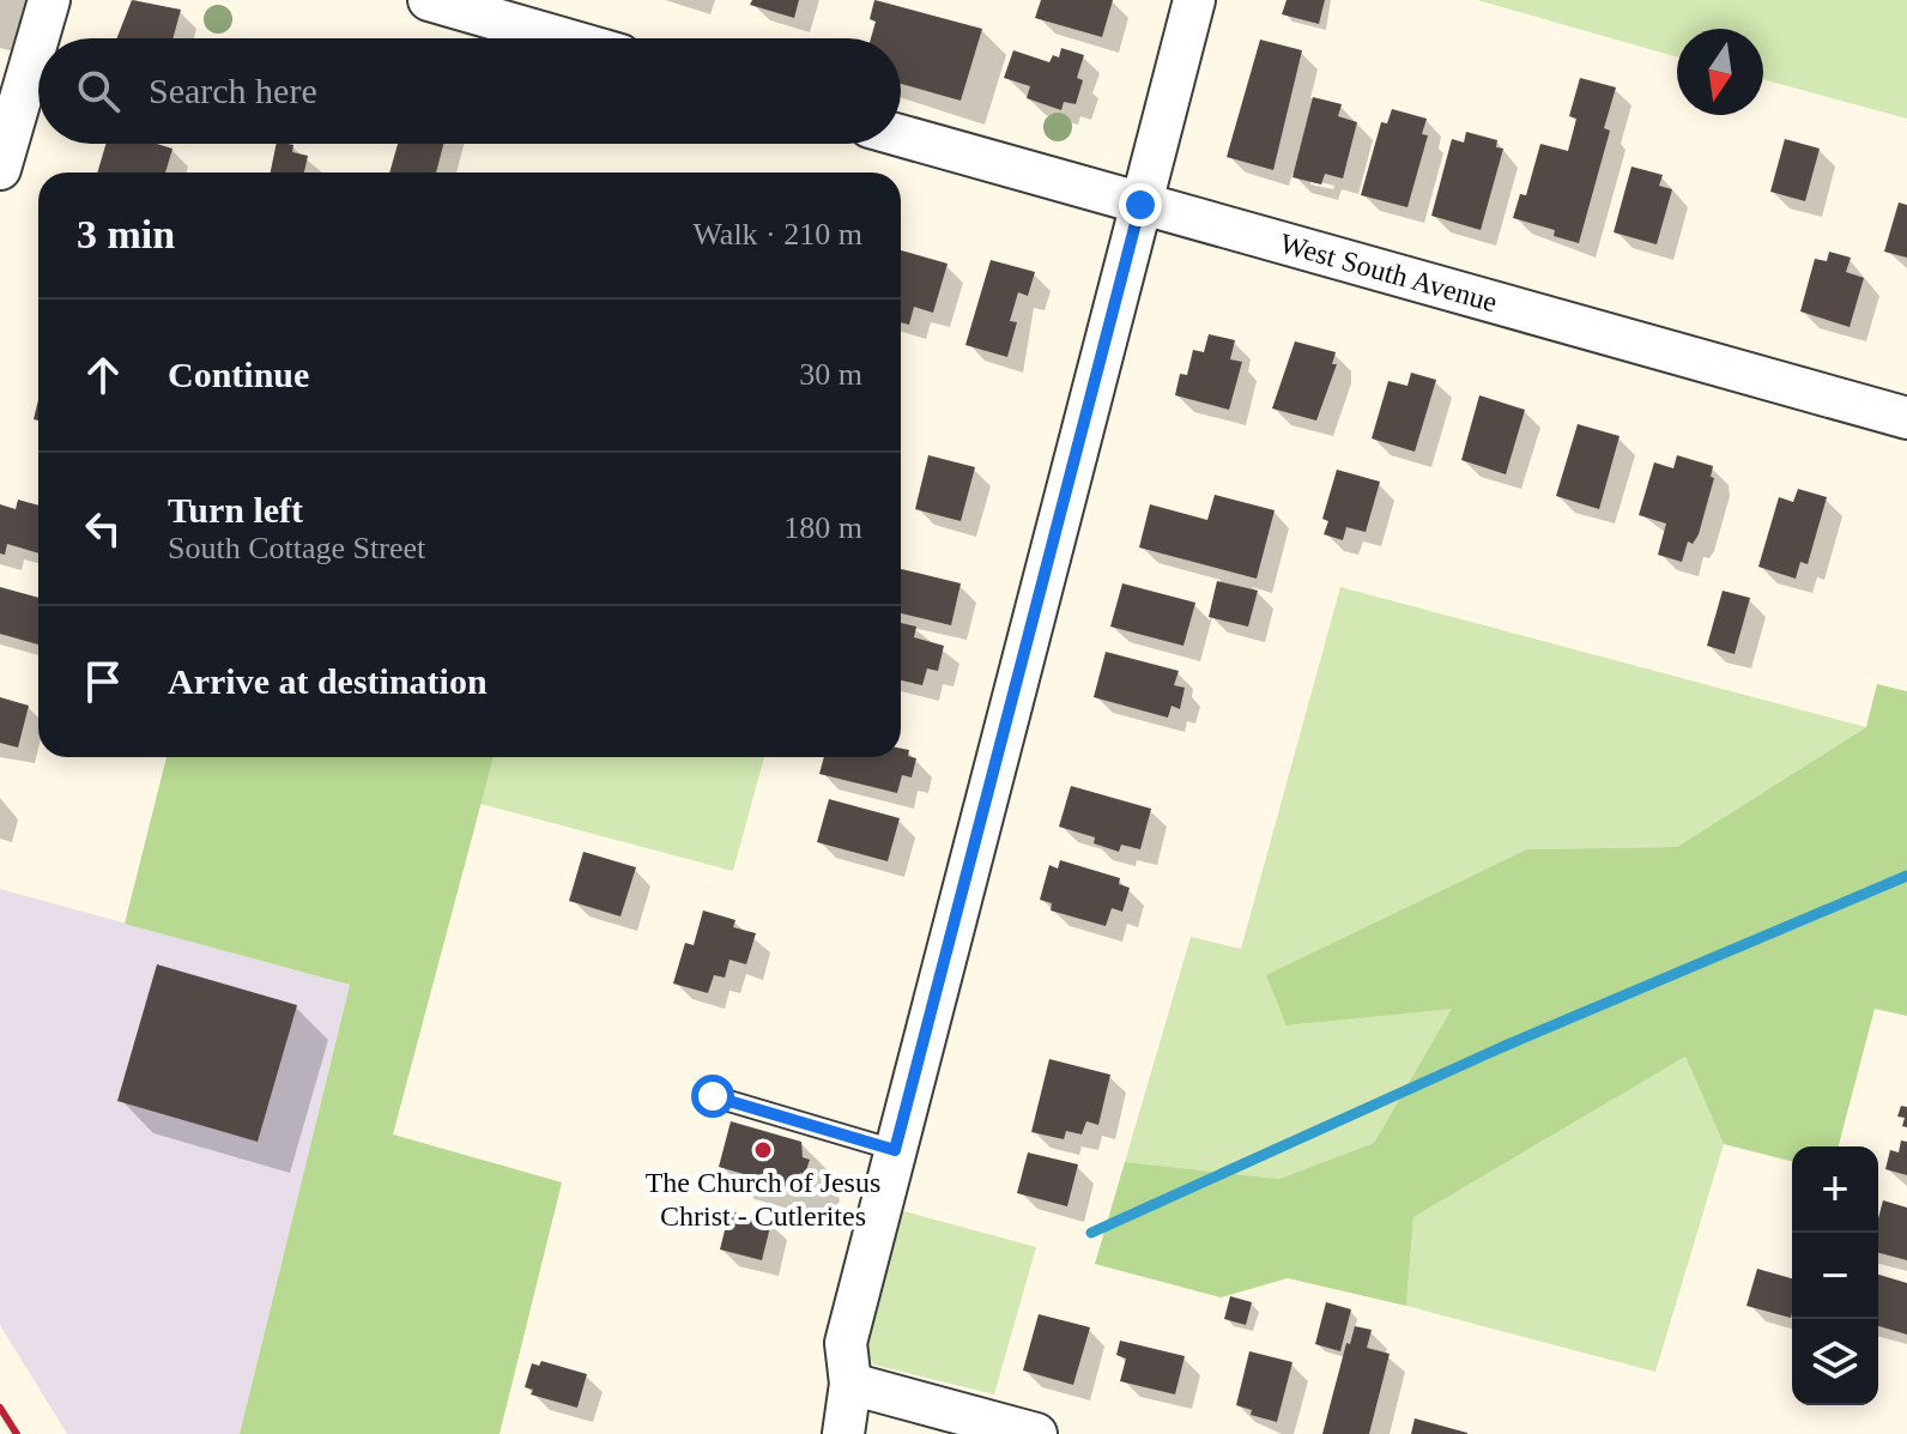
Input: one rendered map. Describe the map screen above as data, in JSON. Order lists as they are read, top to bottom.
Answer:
{
  "streets": {
    "street": ["West South Avenue"]
  },
  "places": ["The Church of Jesus Christ - Cutlerites"],
  "north": "bottom",
  "page": {
    "search": "Search here",
    "heading": ["3 min", "Walk · 210 m"],
    "list": [
      ["Continue", "30 m"],
      ["Turn left", "South Cottage Street", "180 m"],
      "Arrive at destination"
    ],
    "map_buttons": ["+", "−"]
  }
}
